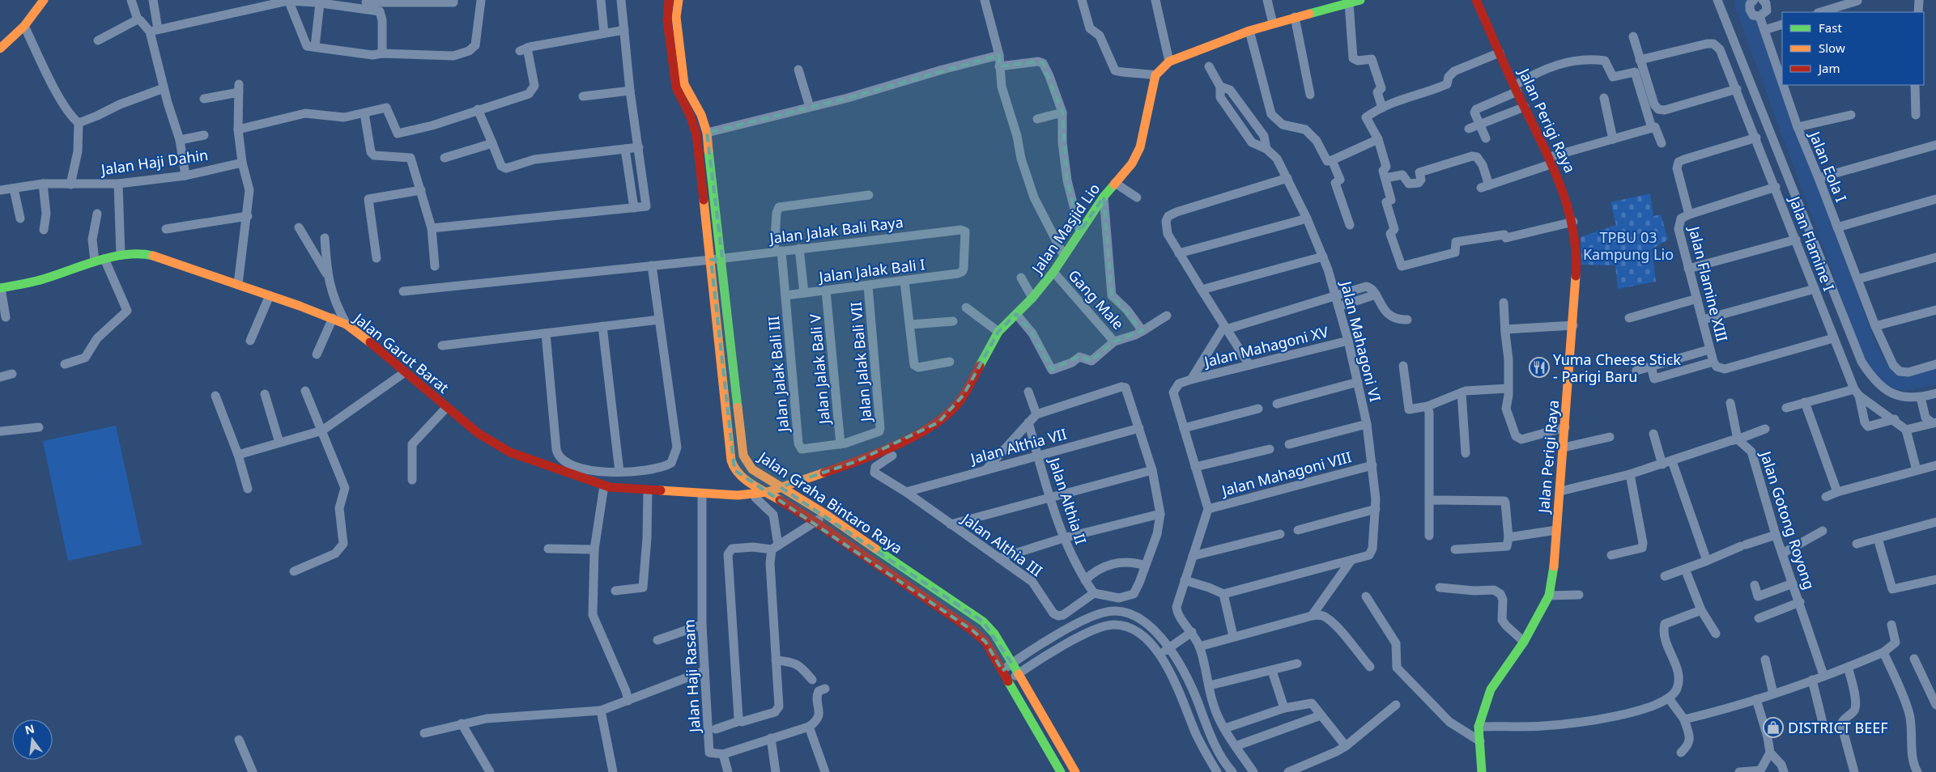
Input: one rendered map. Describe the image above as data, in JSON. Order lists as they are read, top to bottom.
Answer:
{
  "streets": {
    "street": [
      "Jalan Perigi Raya",
      "Jalan Haji Dahin",
      "Jalan Eola I",
      "Jalan Masjid Lio",
      "Jalan Jalak Bali Raya",
      "Jalan Flamine I",
      "Jalan Jalak Bali I",
      "Jalan Flamine XIII",
      "Gang Male",
      "Jalan Mahagoni VI",
      "Jalan Mahagoni XV",
      "Jalan Garut Barat",
      "Jalan Jalak Bali VII",
      "Jalan Jalak Bali V",
      "Jalan Jalak Bali III",
      "Jalan Althia VII",
      "Jalan Mahagoni VIII",
      "Jalan Althia II",
      "Jalan Graha Bintaro Raya",
      "Jalan Gotong Royong",
      "Jalan Althia III",
      "Jalan Haji Rasam"
    ]
  },
  "crossings": [
    ["Jalan Masjid Lio", "Gang Male"],
    ["Jalan Masjid Lio", "Jalan Garut Barat"],
    ["Jalan Masjid Lio", "Jalan Graha Bintaro Raya"],
    ["Jalan Jalak Bali Raya", "Jalan Jalak Bali I"],
    ["Jalan Jalak Bali Raya", "Jalan Jalak Bali III"],
    ["Jalan Jalak Bali Raya", "Jalan Graha Bintaro Raya"],
    ["Jalan Flamine I", "Jalan Flamine XIII"],
    ["Jalan Jalak Bali I", "Jalan Jalak Bali VII"],
    ["Jalan Jalak Bali I", "Jalan Jalak Bali V"],
    ["Jalan Jalak Bali I", "Jalan Jalak Bali III"],
    ["Jalan Mahagoni VI", "Jalan Mahagoni XV"],
    ["Jalan Mahagoni VI", "Jalan Mahagoni VIII"],
    ["Jalan Garut Barat", "Jalan Graha Bintaro Raya"],
    ["Jalan Garut Barat", "Jalan Haji Rasam"],
    ["Jalan Jalak Bali VII", "Jalan Jalak Bali V"],
    ["Jalan Jalak Bali VII", "Jalan Jalak Bali III"],
    ["Jalan Jalak Bali V", "Jalan Jalak Bali III"],
    ["Jalan Althia VII", "Jalan Althia II"],
    ["Jalan Althia VII", "Jalan Althia III"],
    ["Jalan Althia II", "Jalan Althia III"]
  ],
  "parks": ["TPBU 03 Kampung Lio"],
  "places": {
    "restaurant": ["Yuma Cheese Stick - Parigi Baru"],
    "shop": ["DISTRICT BEEF"]
  },
  "legend": ["Fast", "Slow", "Jam"],
  "north": "top"
}
